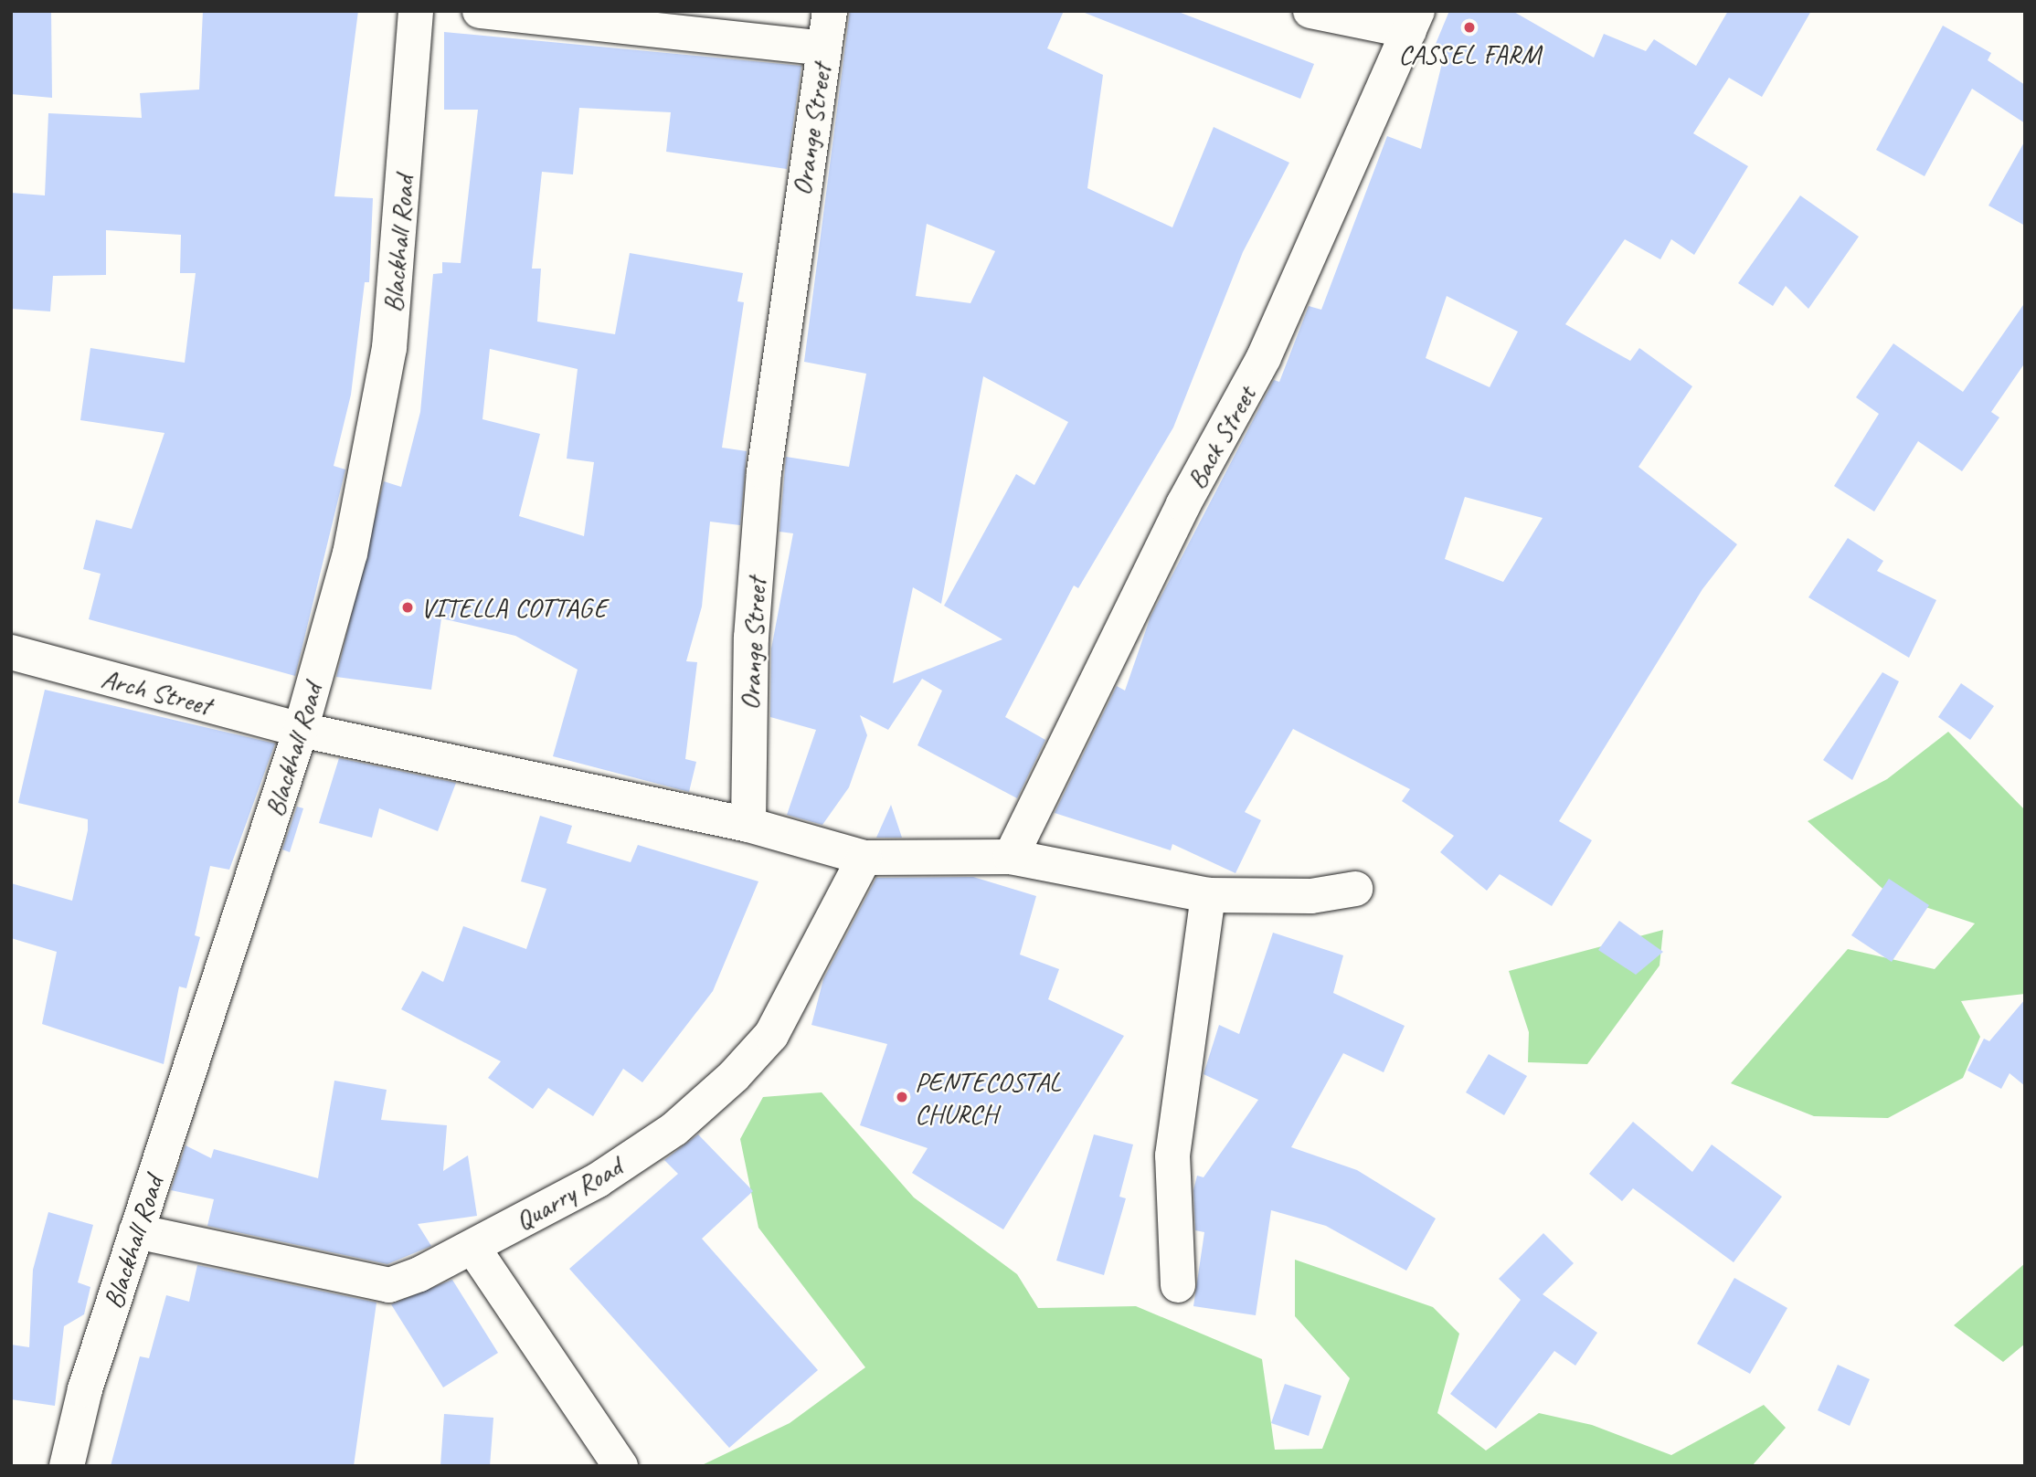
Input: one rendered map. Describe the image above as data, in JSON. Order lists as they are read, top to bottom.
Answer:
{
  "streets": {
    "street": [
      "Orange Street",
      "Blackhall Road",
      "Back Street",
      "Arch Street",
      "Quarry Road"
    ]
  },
  "crossings": [
    ["Blackhall Road", "Arch Street"],
    ["Blackhall Road", "Quarry Road"]
  ],
  "places": ["CASSEL FARM", "VITELLA COTTAGE", "PENTECOSTAL CHURCH"]
}
